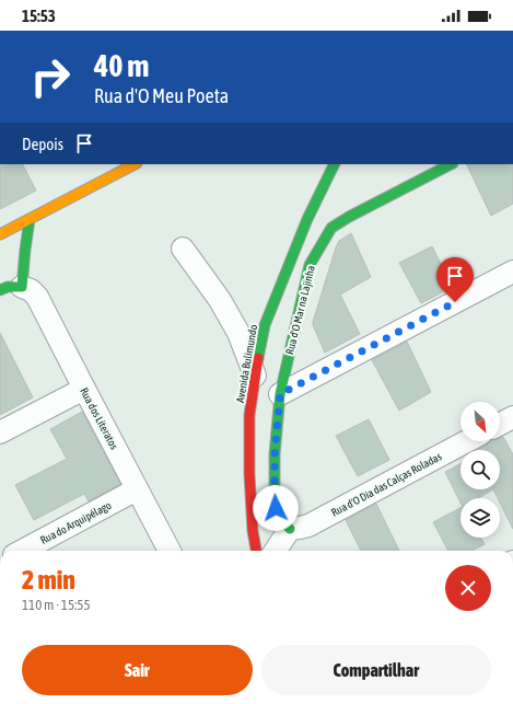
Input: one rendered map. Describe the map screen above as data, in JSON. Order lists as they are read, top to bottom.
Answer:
{
  "streets": {
    "street": [
      "Rua d'O Mar na Lajinha",
      "Avenida Bulimundo",
      "Rua dos Literatos",
      "Rua d'O Dia das Calças Roladas",
      "Rua do Arquipélago"
    ]
  },
  "crossings": [
    ["Rua d'O Mar na Lajinha", "Rua d'O Dia das Calças Roladas"],
    ["Rua dos Literatos", "Rua do Arquipélago"]
  ],
  "north": "bottom right",
  "page": {
    "status": "15:53",
    "turn": ["40 m", "Rua d'O Meu Poeta"],
    "then": "Depois",
    "heading": ["2 min", "110 m · 15:55"],
    "buttons": ["Sair", "Compartilhar"]
  }
}
